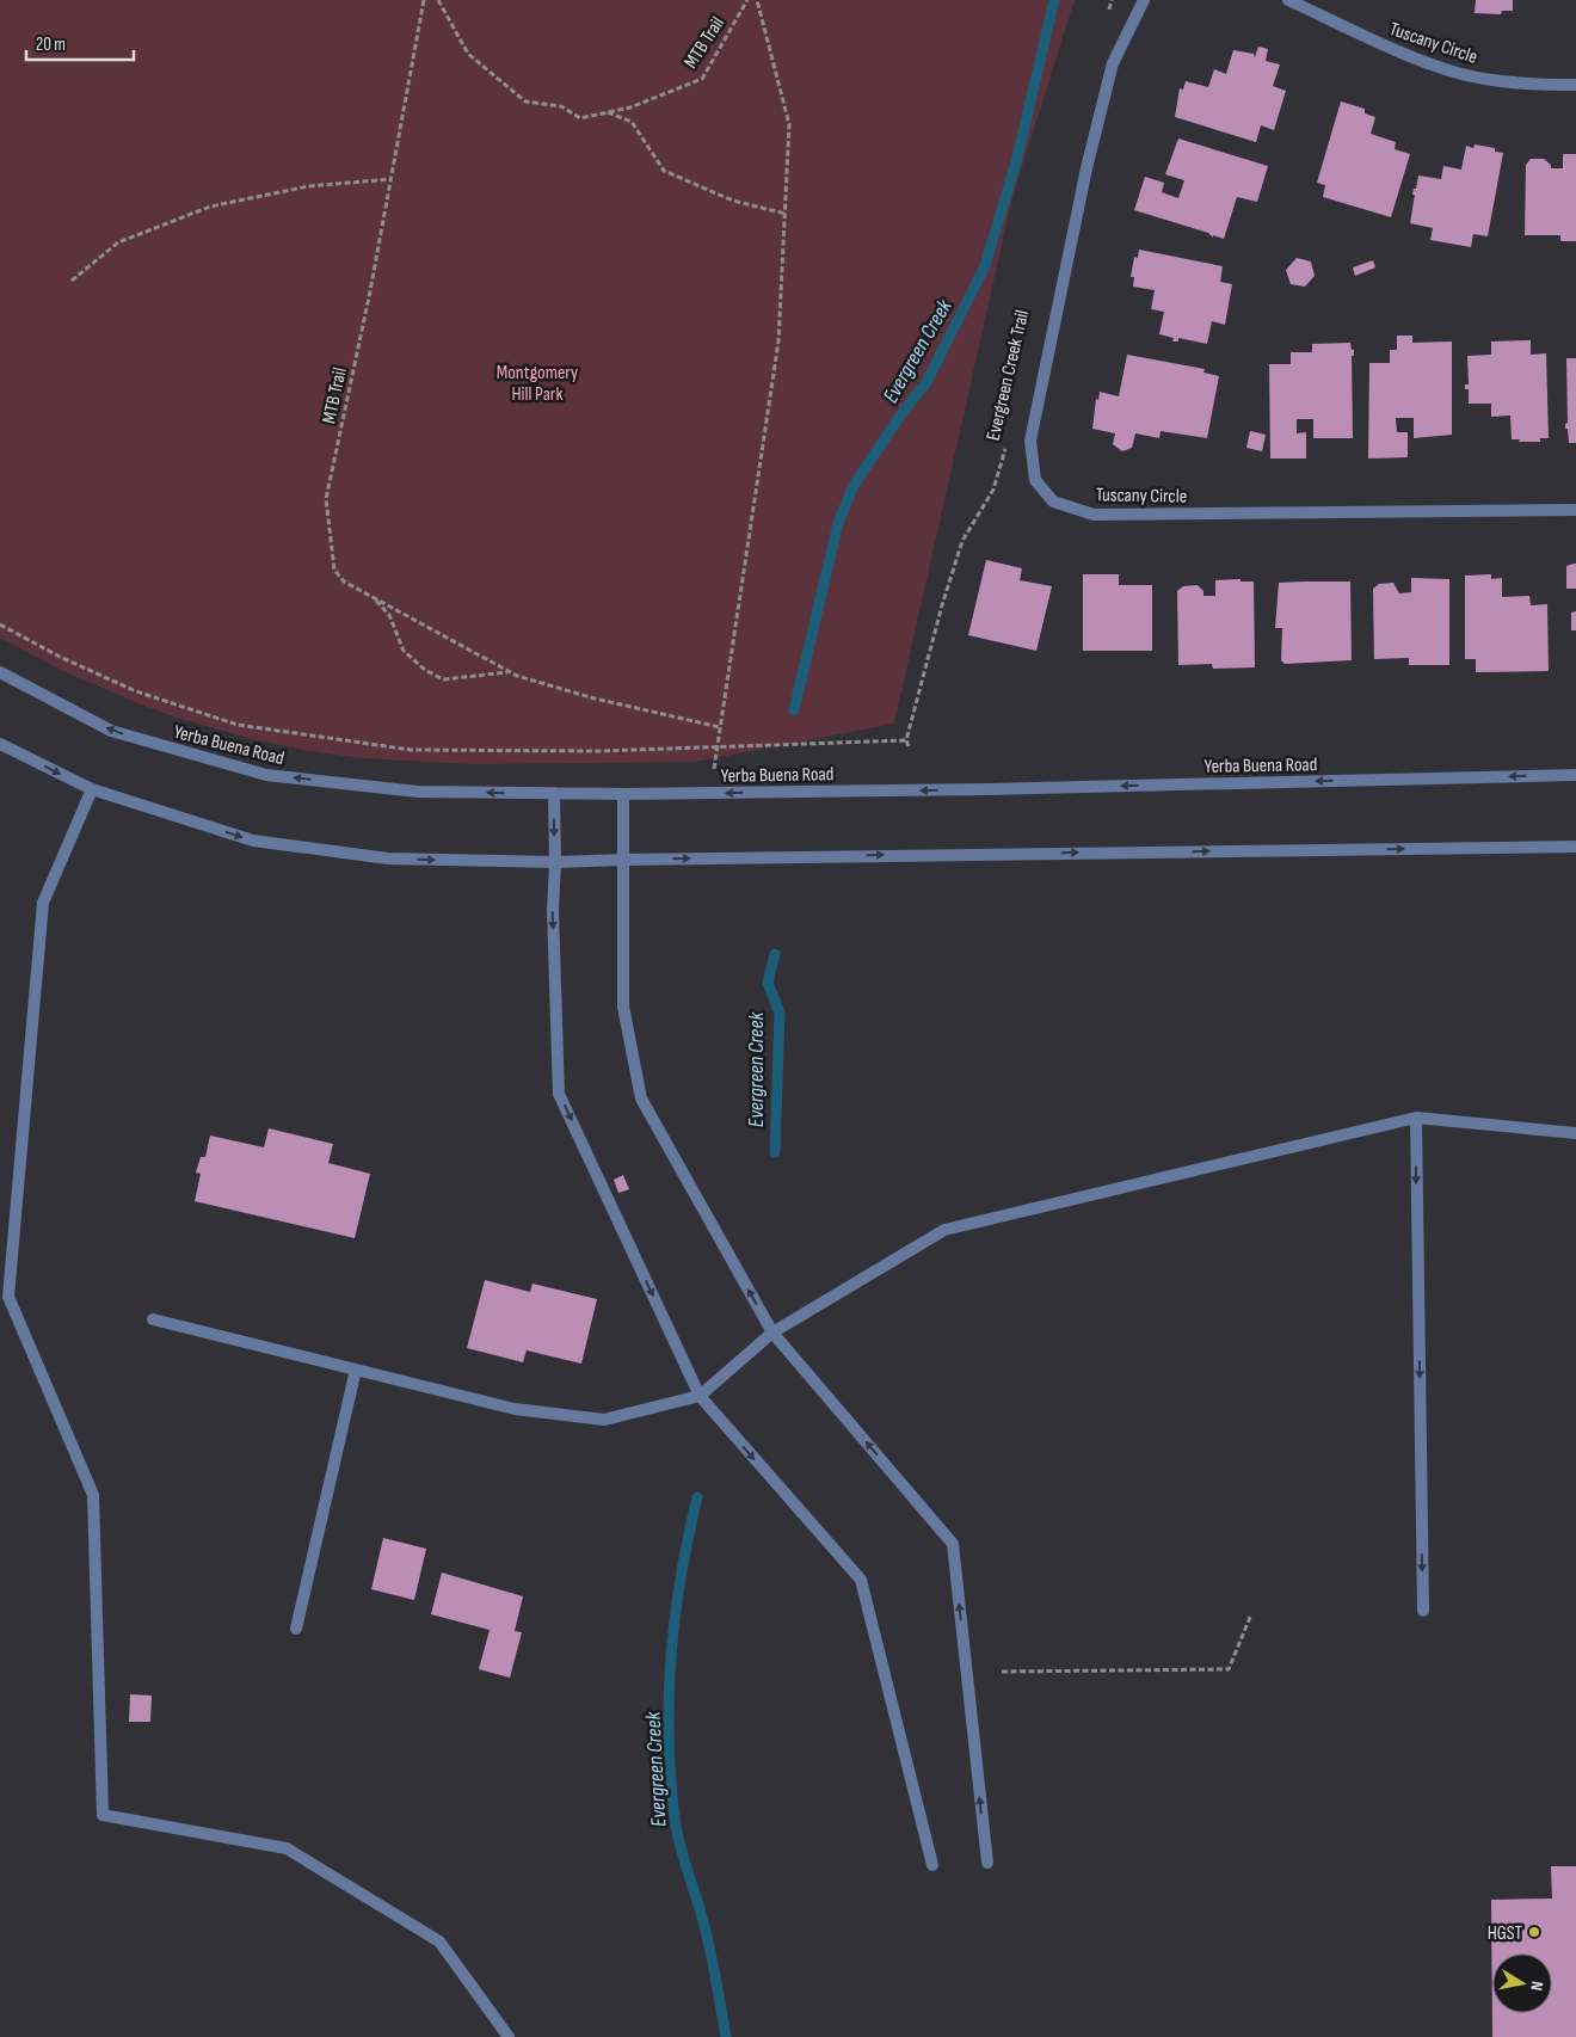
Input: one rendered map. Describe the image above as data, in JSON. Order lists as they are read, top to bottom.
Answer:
{
  "streets": {
    "street": ["Tuscany Circle", "Yerba Buena Road"],
    "path": ["MTB Trail", "Evergreen Creek Trail"]
  },
  "water": ["Evergreen Creek"],
  "parks": ["Montgomery Hill Park"],
  "places": ["HGST"],
  "scale_bar": "20 m",
  "north": "right"
}
